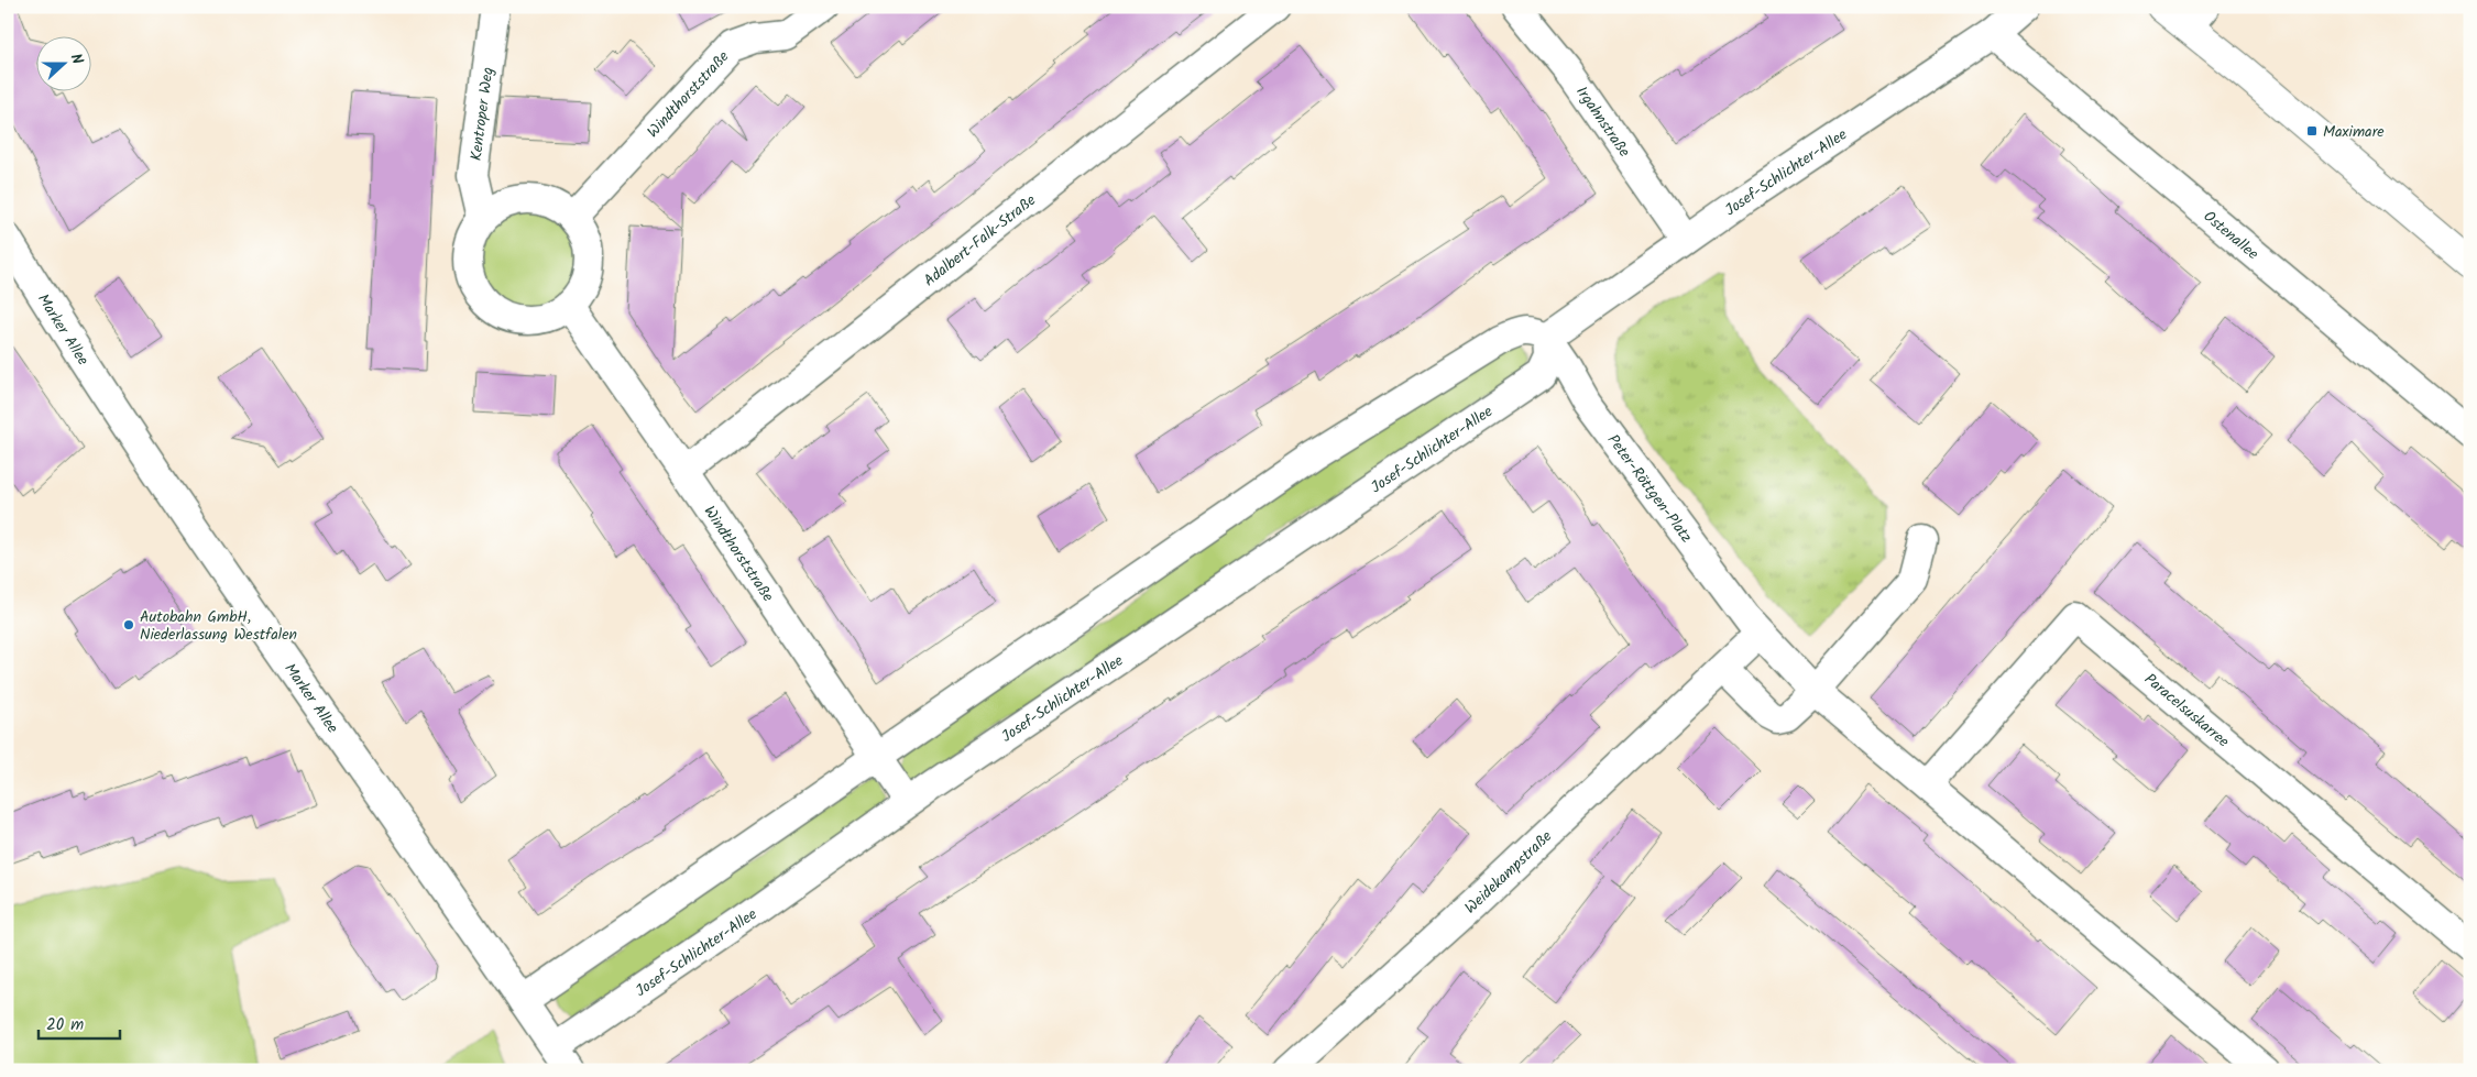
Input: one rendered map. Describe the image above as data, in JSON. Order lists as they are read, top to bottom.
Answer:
{
  "streets": {
    "street": [
      "Windthorststraße",
      "Kentroper Weg",
      "Irgahnstraße",
      "Josef-Schlichter-Allee",
      "Ostenallee",
      "Adalbert-Falk-Straße",
      "Marker Allee",
      "Peter-Röttgen-Platz",
      "Paracelsuskarree",
      "Weidekampstraße"
    ]
  },
  "crossings": [
    ["Windthorststraße", "Kentroper Weg"],
    ["Windthorststraße", "Josef-Schlichter-Allee"],
    ["Windthorststraße", "Adalbert-Falk-Straße"],
    ["Irgahnstraße", "Josef-Schlichter-Allee"],
    ["Josef-Schlichter-Allee", "Ostenallee"],
    ["Josef-Schlichter-Allee", "Marker Allee"],
    ["Josef-Schlichter-Allee", "Peter-Röttgen-Platz"]
  ],
  "places": {
    "transit": ["Maximare"],
    "other": ["Autobahn GmbH, Niederlassung Westfalen"]
  },
  "scale_bar": "20 m",
  "north": "right"
}
